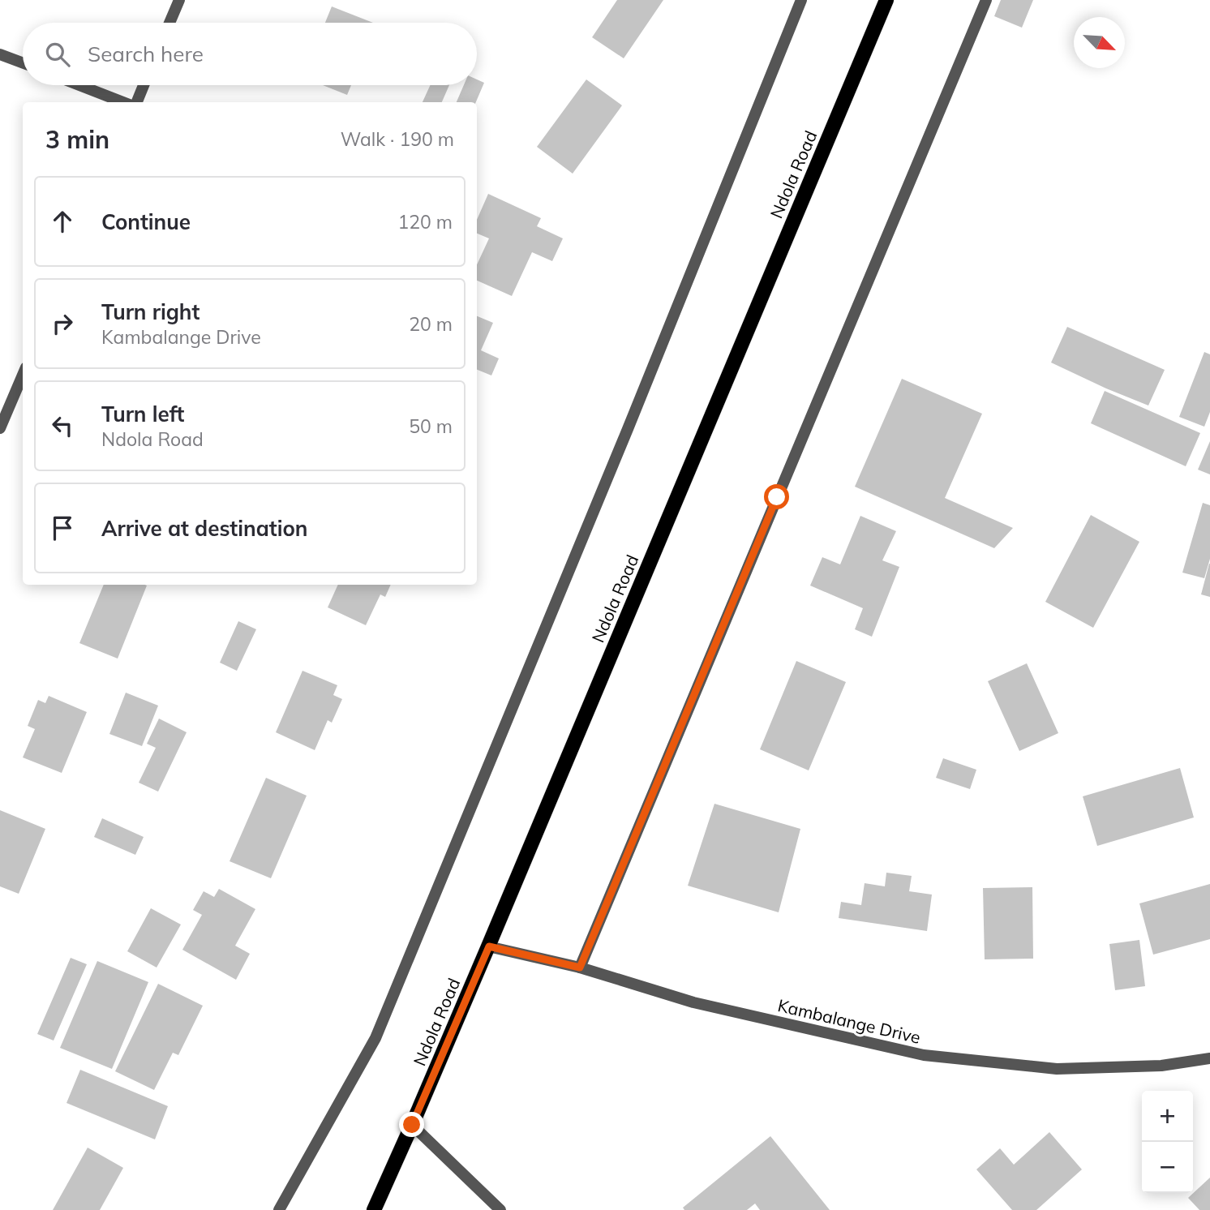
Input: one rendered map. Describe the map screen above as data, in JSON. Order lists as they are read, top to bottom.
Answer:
{
  "streets": {
    "main road": ["Ndola Road"],
    "street": ["Kambalange Drive"]
  },
  "crossings": [
    ["Ndola Road", "Kambalange Drive"]
  ],
  "north": "bottom right",
  "page": {
    "search": "Search here",
    "heading": ["3 min", "Walk · 190 m"],
    "list": [
      ["Continue", "120 m"],
      ["Turn right", "Kambalange Drive", "20 m"],
      ["Turn left", "Ndola Road", "50 m"],
      "Arrive at destination"
    ],
    "map_buttons": ["+", "−"]
  }
}
